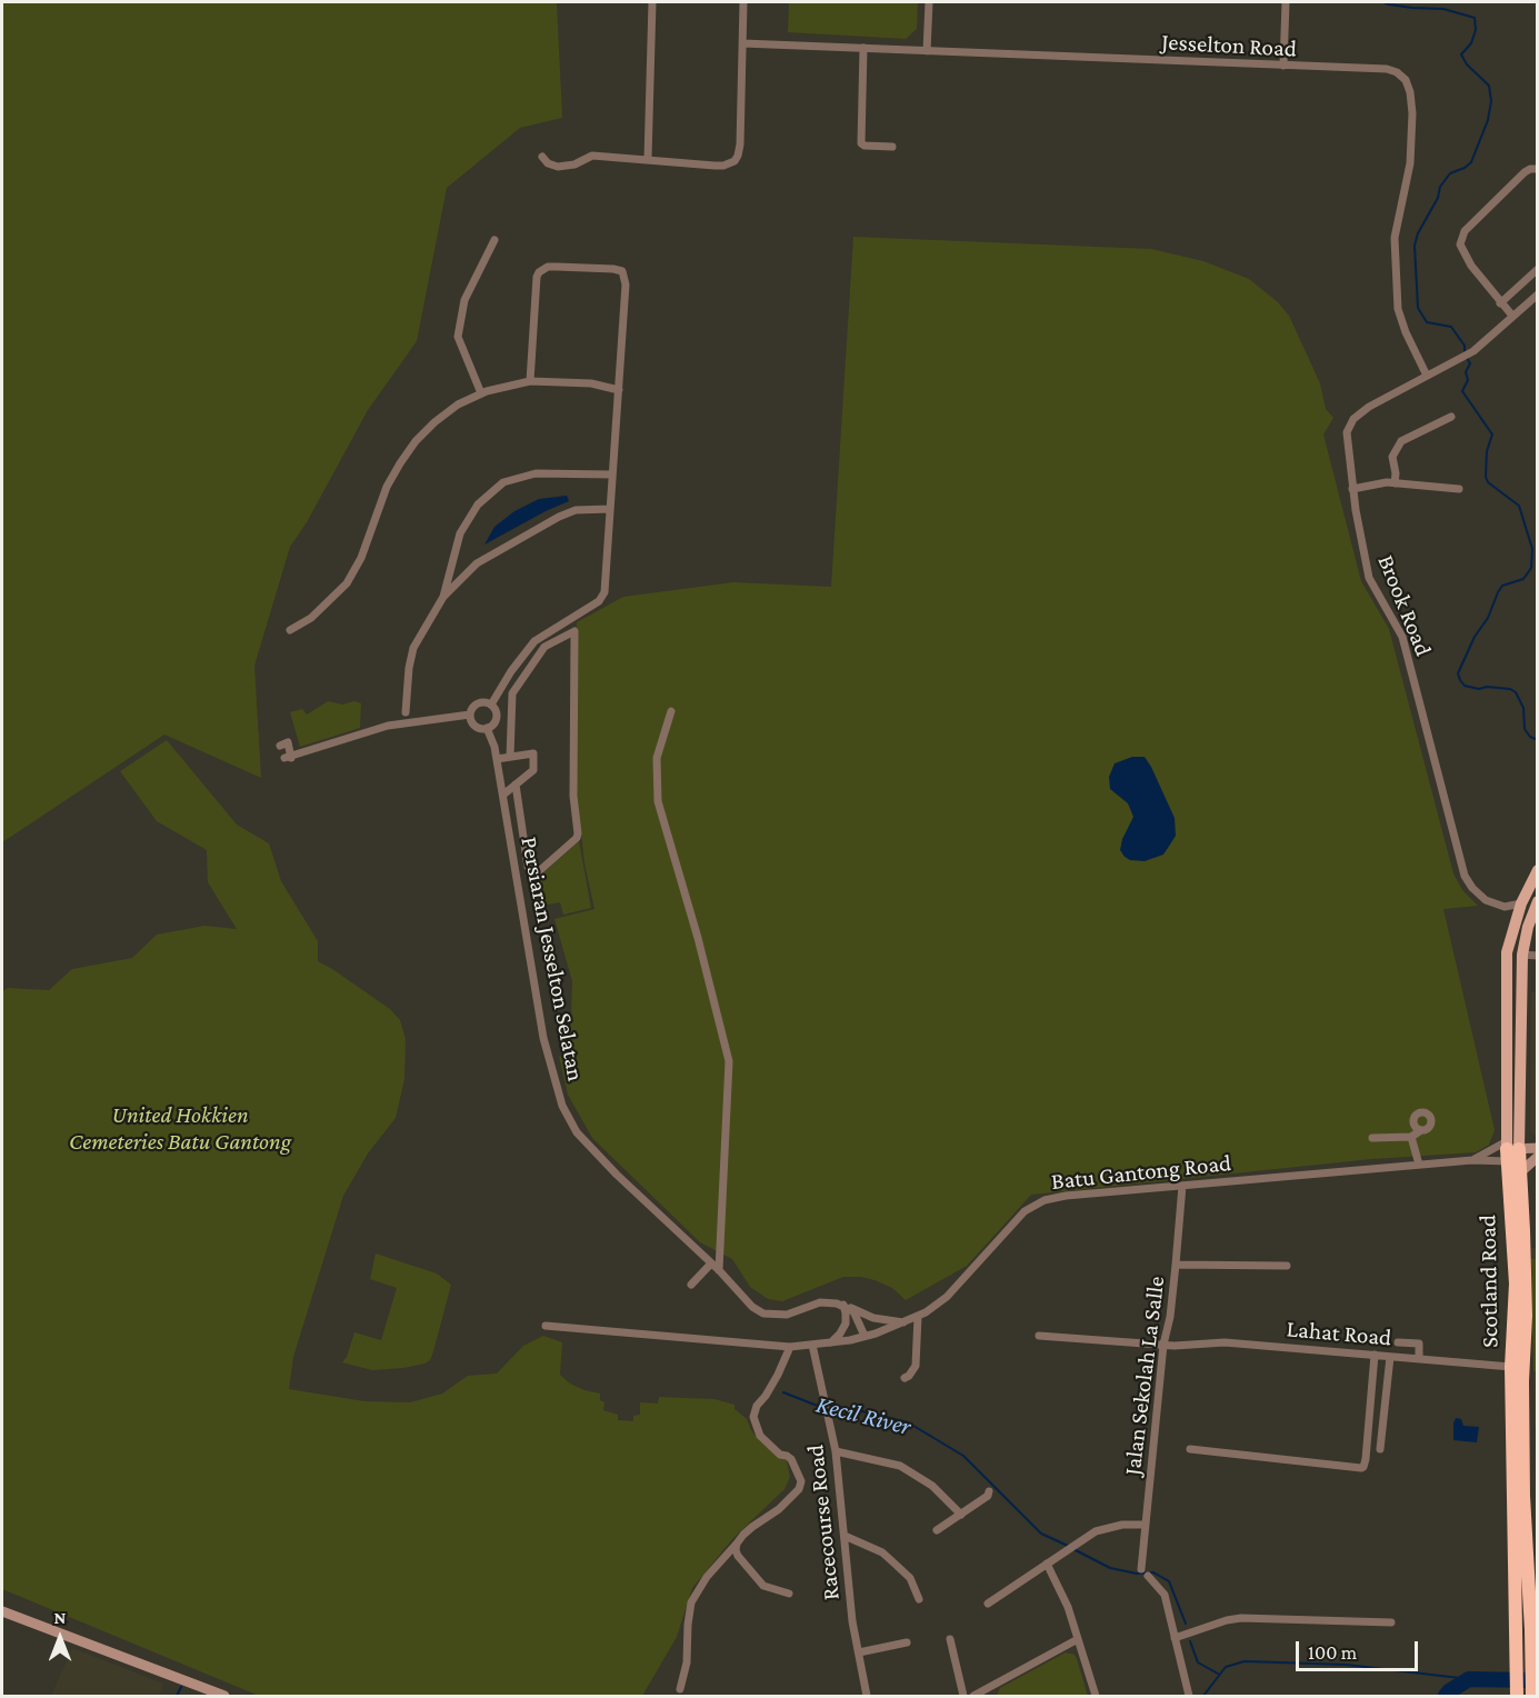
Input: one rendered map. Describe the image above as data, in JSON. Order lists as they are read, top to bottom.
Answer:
{
  "streets": {
    "highway": ["Scotland Road"],
    "street": [
      "Jesselton Road",
      "Brook Road",
      "Persiaran Jesselton Selatan",
      "Batu Gantong Road",
      "Lahat Road",
      "Jalan Sekolah La Salle",
      "Racecourse Road"
    ]
  },
  "crossings": [
    ["Jesselton Road", "Brook Road"],
    ["Brook Road", "Scotland Road"],
    ["Batu Gantong Road", "Scotland Road"],
    ["Batu Gantong Road", "Jalan Sekolah La Salle"],
    ["Batu Gantong Road", "Racecourse Road"],
    ["Scotland Road", "Lahat Road"],
    ["Lahat Road", "Jalan Sekolah La Salle"]
  ],
  "water": ["Kecil River"],
  "parks": ["United Hokkien Cemeteries Batu Gantong"],
  "scale_bar": "100 m",
  "north": "top"
}
